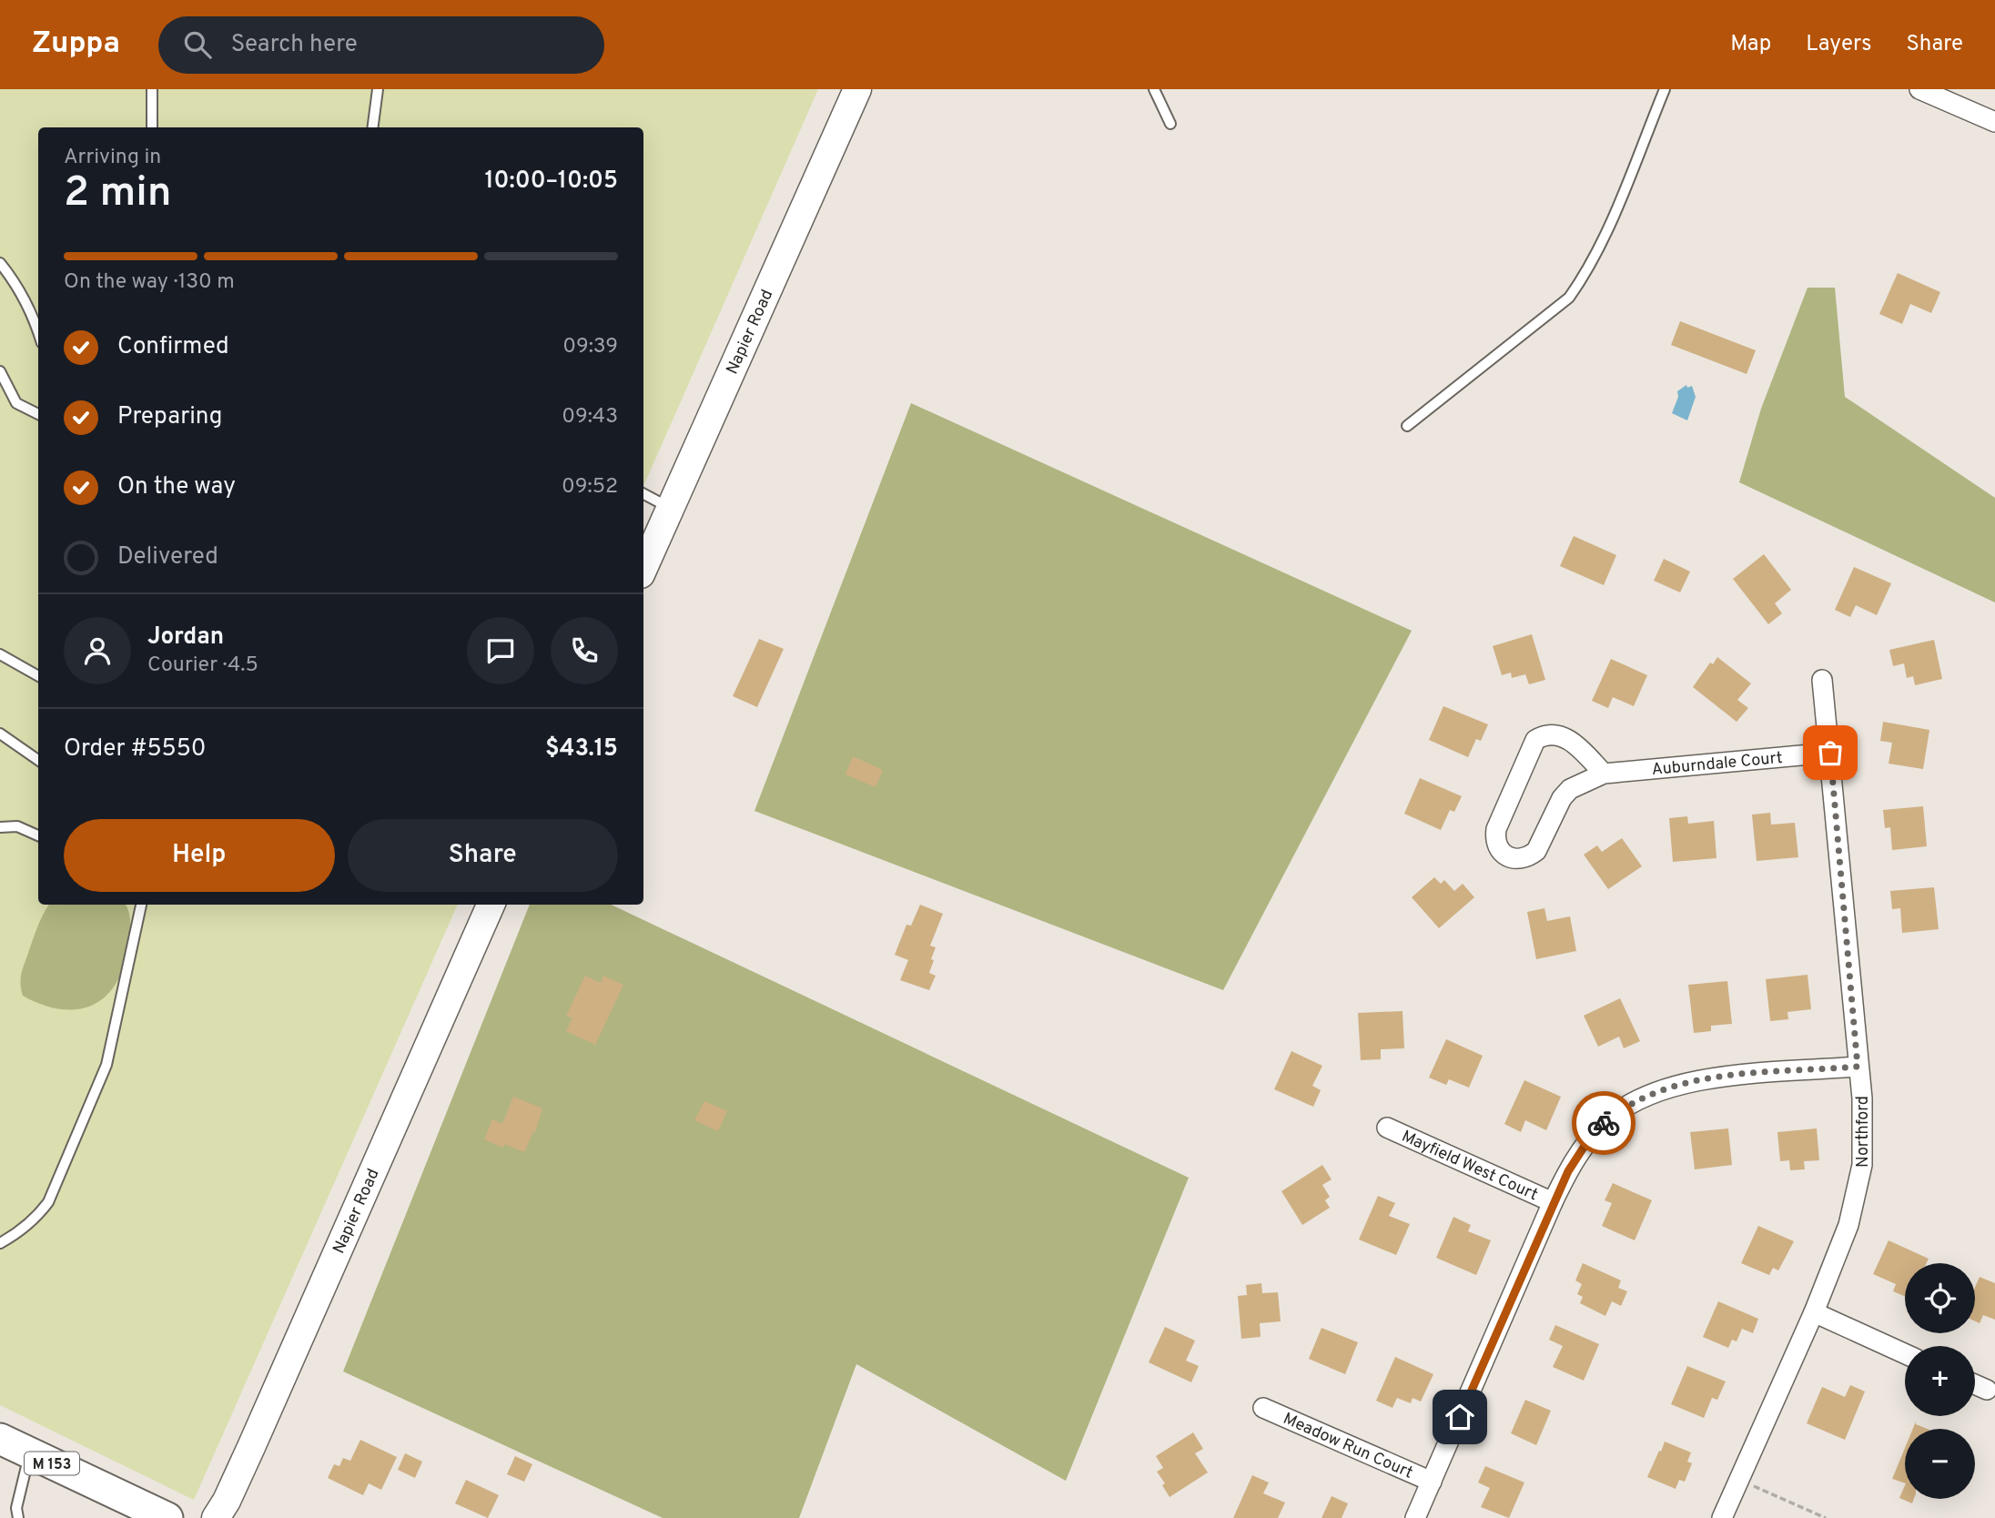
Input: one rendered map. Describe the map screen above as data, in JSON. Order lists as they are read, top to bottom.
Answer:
{
  "streets": {
    "main road": ["M 153"],
    "street": [
      "Napier Road",
      "Auburndale Court",
      "Northford",
      "Mayfield West Court",
      "Meadow Run Court"
    ]
  },
  "crossings": [
    ["Auburndale Court", "Northford"]
  ],
  "page": {
    "header": "Zuppa",
    "search": "Search here",
    "nav": ["Map", "Layers", "Share"],
    "heading": ["2 min", "Arriving in", "10:00–10:05"],
    "panel": [
      "Jordan",
      "Courier · 4.5",
      "Order #5550",
      "$43.15"
    ],
    "bar": "On the way · 130 m",
    "list": [
      ["Confirmed", "09:39"],
      ["Preparing", "09:43"],
      ["On the way", "09:52"],
      "Delivered"
    ],
    "buttons": ["Help", "Share"],
    "map_buttons": ["+", "−"]
  }
}
